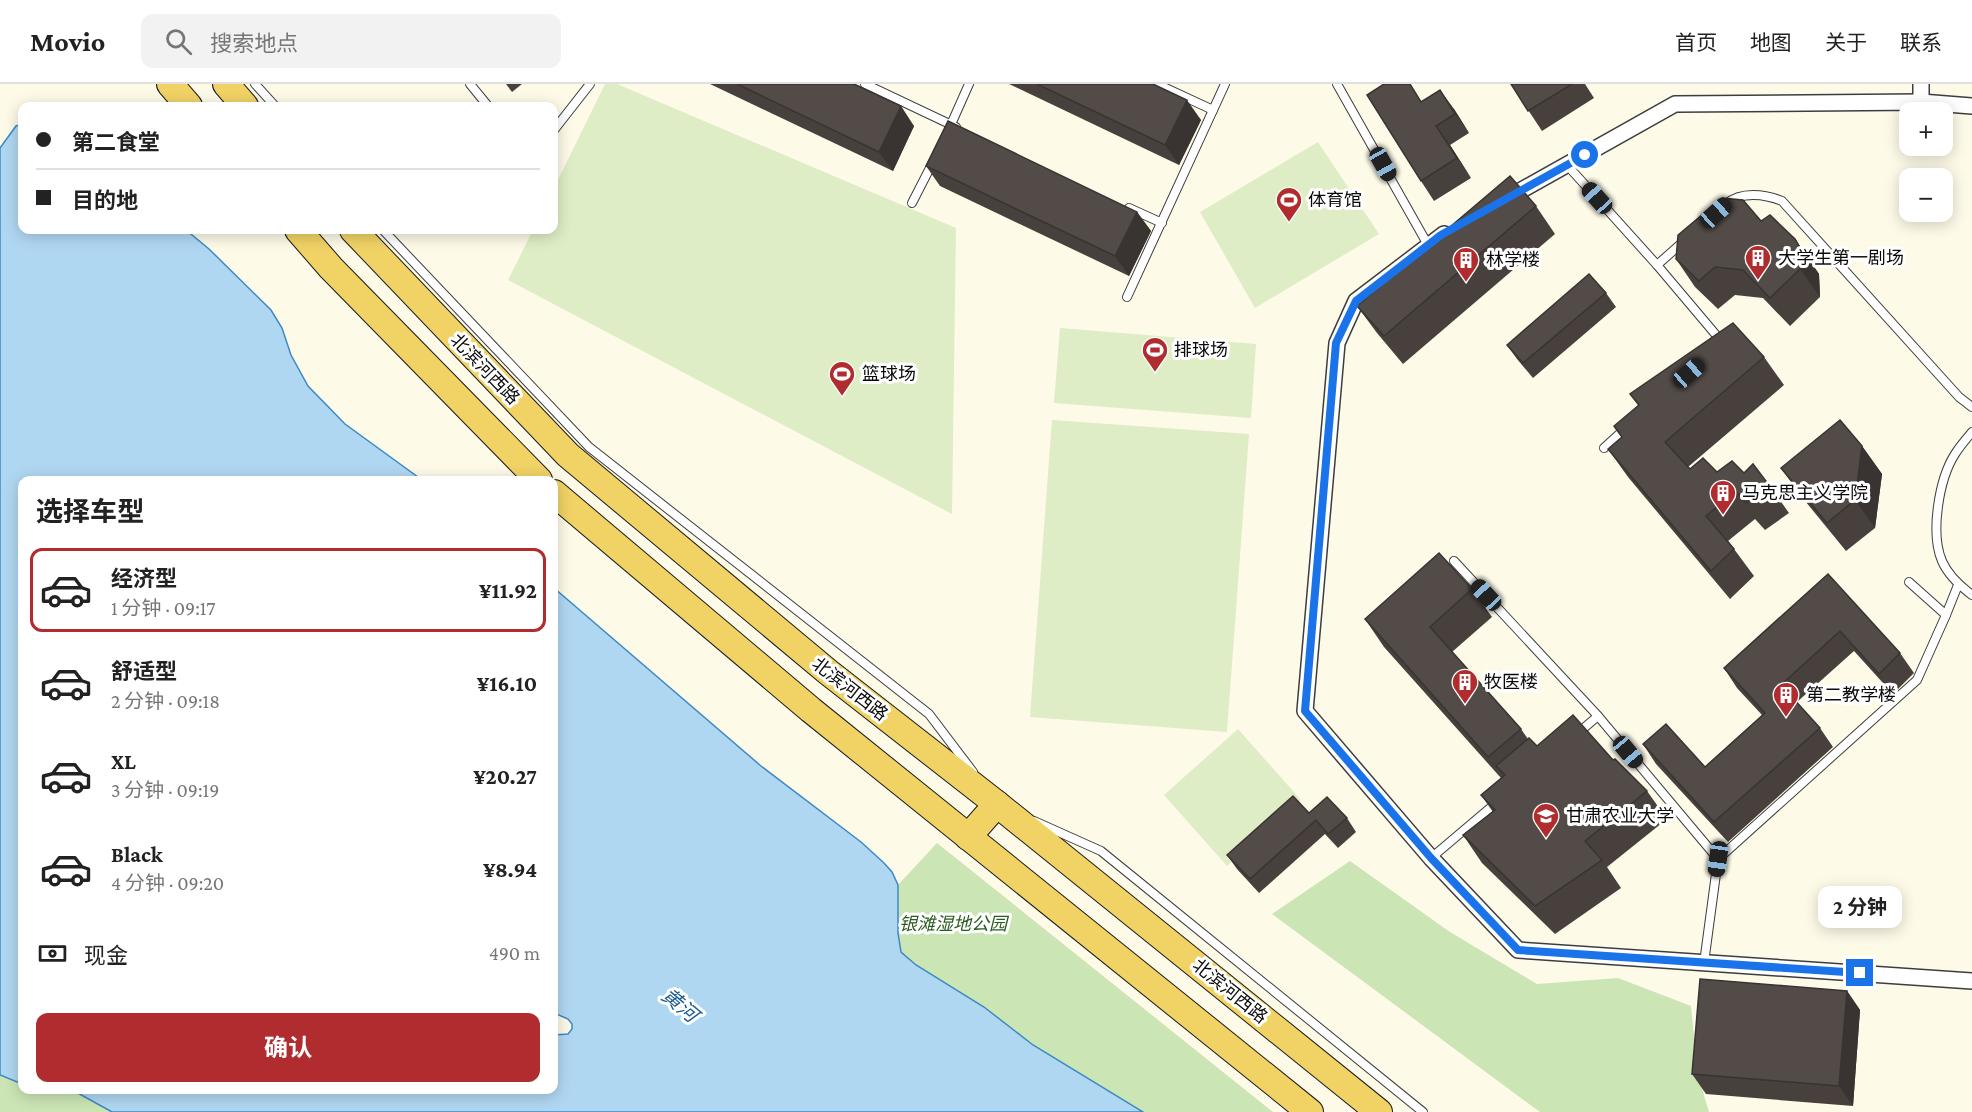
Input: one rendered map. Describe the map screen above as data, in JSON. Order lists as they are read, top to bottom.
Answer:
{
  "streets": {
    "main road": ["北滨河西路"]
  },
  "water": ["黄河"],
  "parks": ["银滩湿地公园"],
  "places": {
    "sports": ["体育馆", "排球场", "篮球场"],
    "building": [
      "大学生第一剧场",
      "林学楼",
      "马克思主义学院",
      "牧医楼",
      "第二教学楼"
    ],
    "school or university": ["甘肃农业大学"]
  },
  "page": {
    "header": "Movio",
    "search": "搜索地点",
    "nav": [
      "首页",
      "地图",
      "关于",
      "联系"
    ],
    "map_buttons": ["+", "−"],
    "banner": ["第二食堂", "目的地"],
    "heading": "选择车型",
    "list": [
      {
        "name": "经济型",
        "note": "1 分钟 · 09:17",
        "value": "¥11.92"
      },
      {
        "name": "舒适型",
        "note": "2 分钟 · 09:18",
        "value": "¥16.10"
      },
      {
        "name": "XL",
        "note": "3 分钟 · 09:19",
        "value": "¥20.27"
      },
      {
        "name": "Black",
        "note": "4 分钟 · 09:20",
        "value": "¥8.94"
      }
    ],
    "bubble": "2 分钟",
    "pay": ["现金", "490 m"],
    "buttons": "确认"
  }
}
